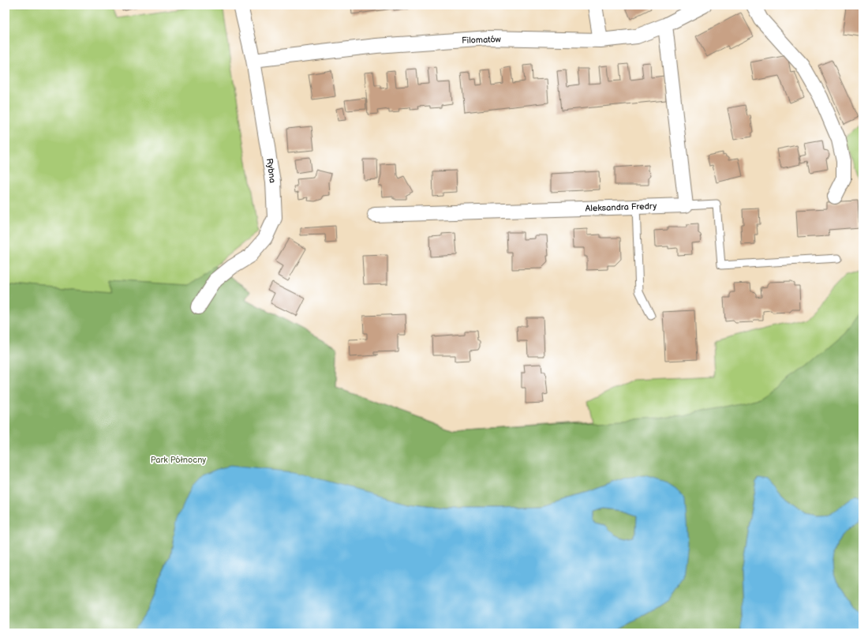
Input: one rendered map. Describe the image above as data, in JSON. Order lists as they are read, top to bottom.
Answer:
{
  "streets": {
    "street": ["Filomatów", "Rybna", "Aleksandra Fredry"]
  },
  "crossings": [
    ["Filomatów", "Rybna"]
  ],
  "parks": ["Park Północny"]
}
